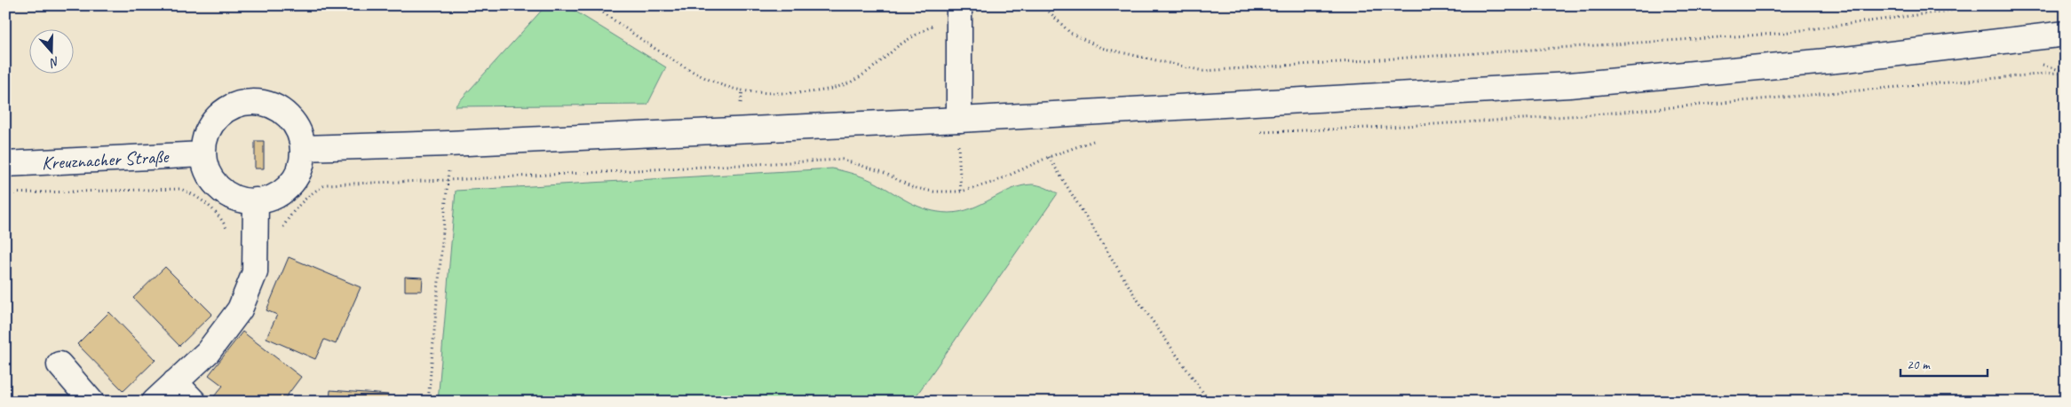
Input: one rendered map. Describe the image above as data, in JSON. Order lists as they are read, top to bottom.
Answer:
{
  "streets": {
    "main road": ["Kreuznacher Straße"]
  },
  "scale_bar": "20 m",
  "north": "bottom"
}
